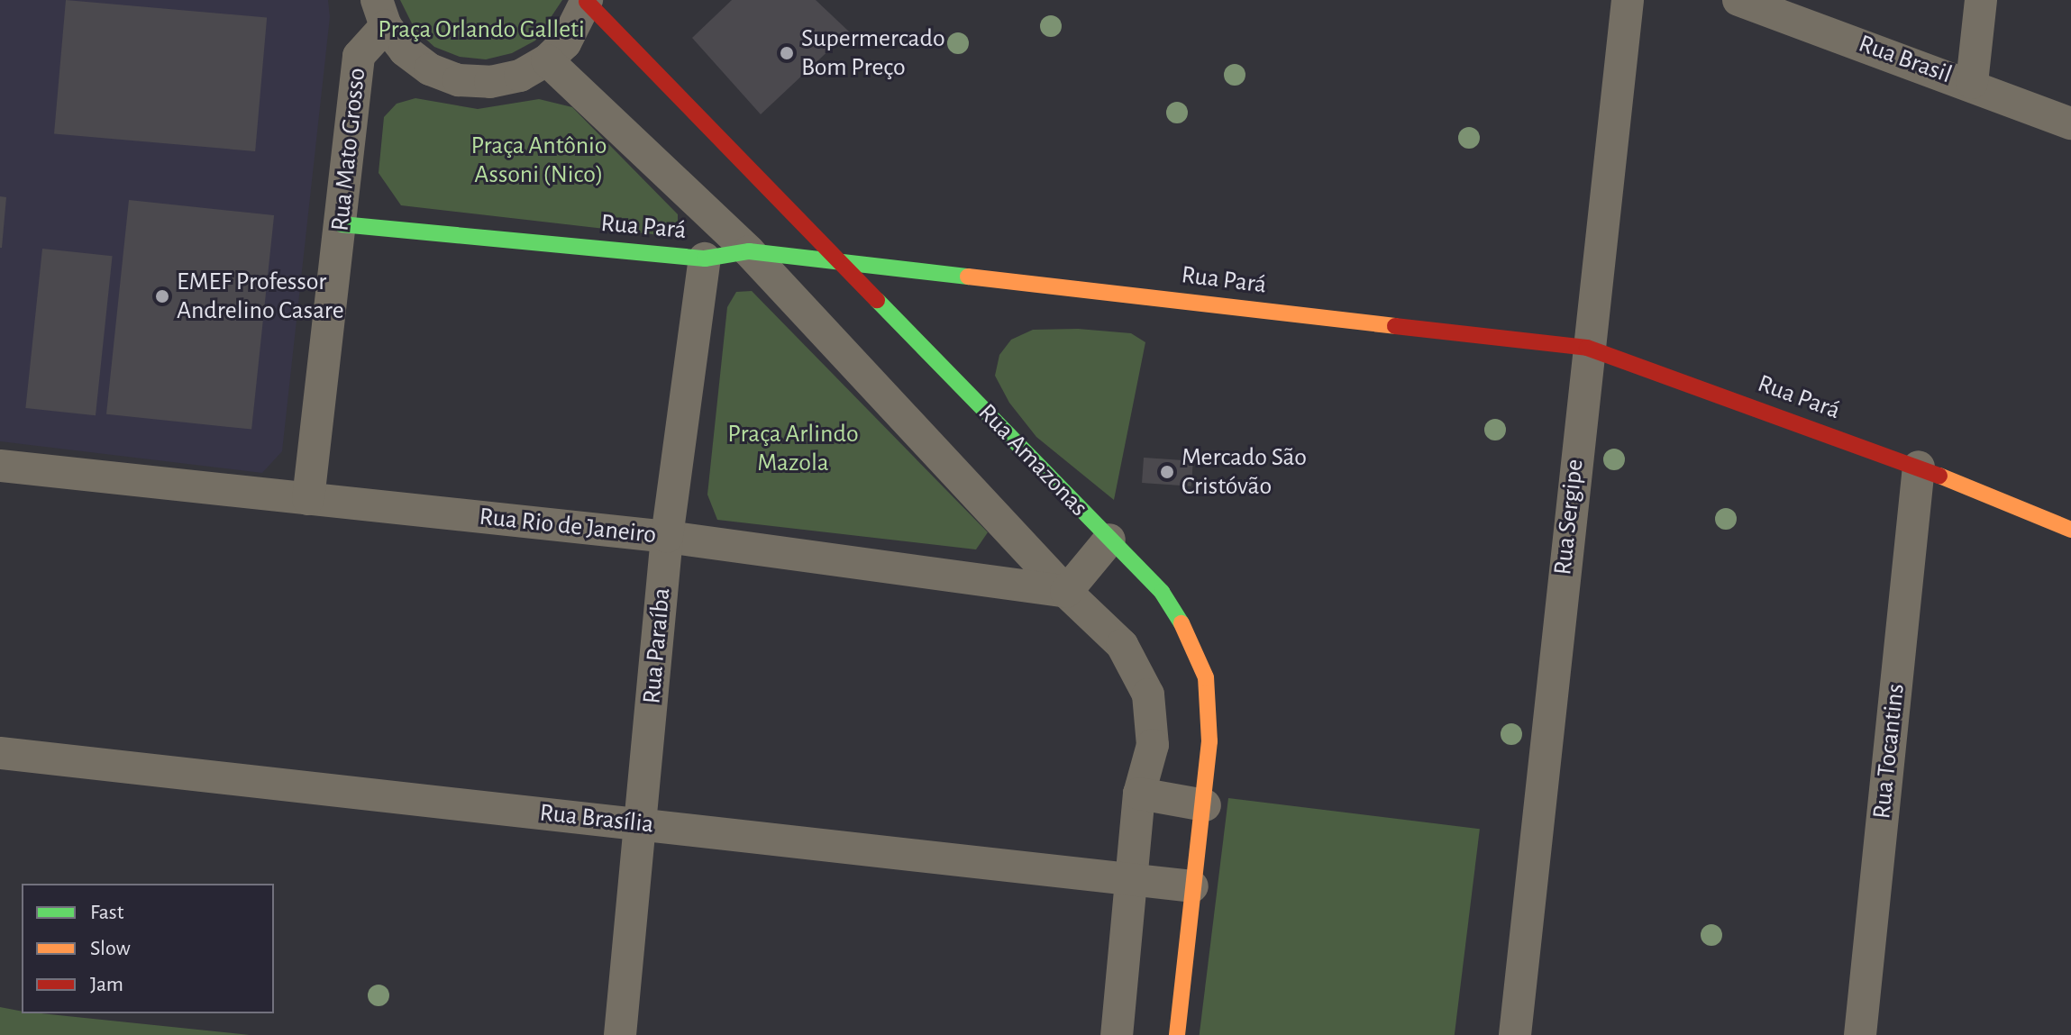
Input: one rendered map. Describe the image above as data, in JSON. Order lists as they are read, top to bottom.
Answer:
{
  "streets": {
    "street": [
      "Rua Brasil",
      "Rua Mato Grosso",
      "Rua Pará",
      "Rua Amazonas",
      "Rua Sergipe",
      "Rua Rio de Janeiro",
      "Rua Paraíba",
      "Rua Tocantins",
      "Rua Brasília"
    ]
  },
  "crossings": [
    ["Rua Mato Grosso", "Rua Pará"],
    ["Rua Mato Grosso", "Rua Rio de Janeiro"],
    ["Rua Pará", "Rua Amazonas"],
    ["Rua Pará", "Rua Sergipe"],
    ["Rua Pará", "Rua Paraíba"],
    ["Rua Pará", "Rua Tocantins"],
    ["Rua Amazonas", "Rua Brasília"],
    ["Rua Rio de Janeiro", "Rua Paraíba"],
    ["Rua Paraíba", "Rua Brasília"]
  ],
  "parks": ["Praça Orlando Galleti", "Praça Antônio Assoni (Nico)", "Praça Arlindo Mazola"],
  "places": ["Supermercado Bom Preço", "EMEF Professor Andrelino Casare", "Mercado São Cristóvão"],
  "legend": ["Fast", "Slow", "Jam"]
}
